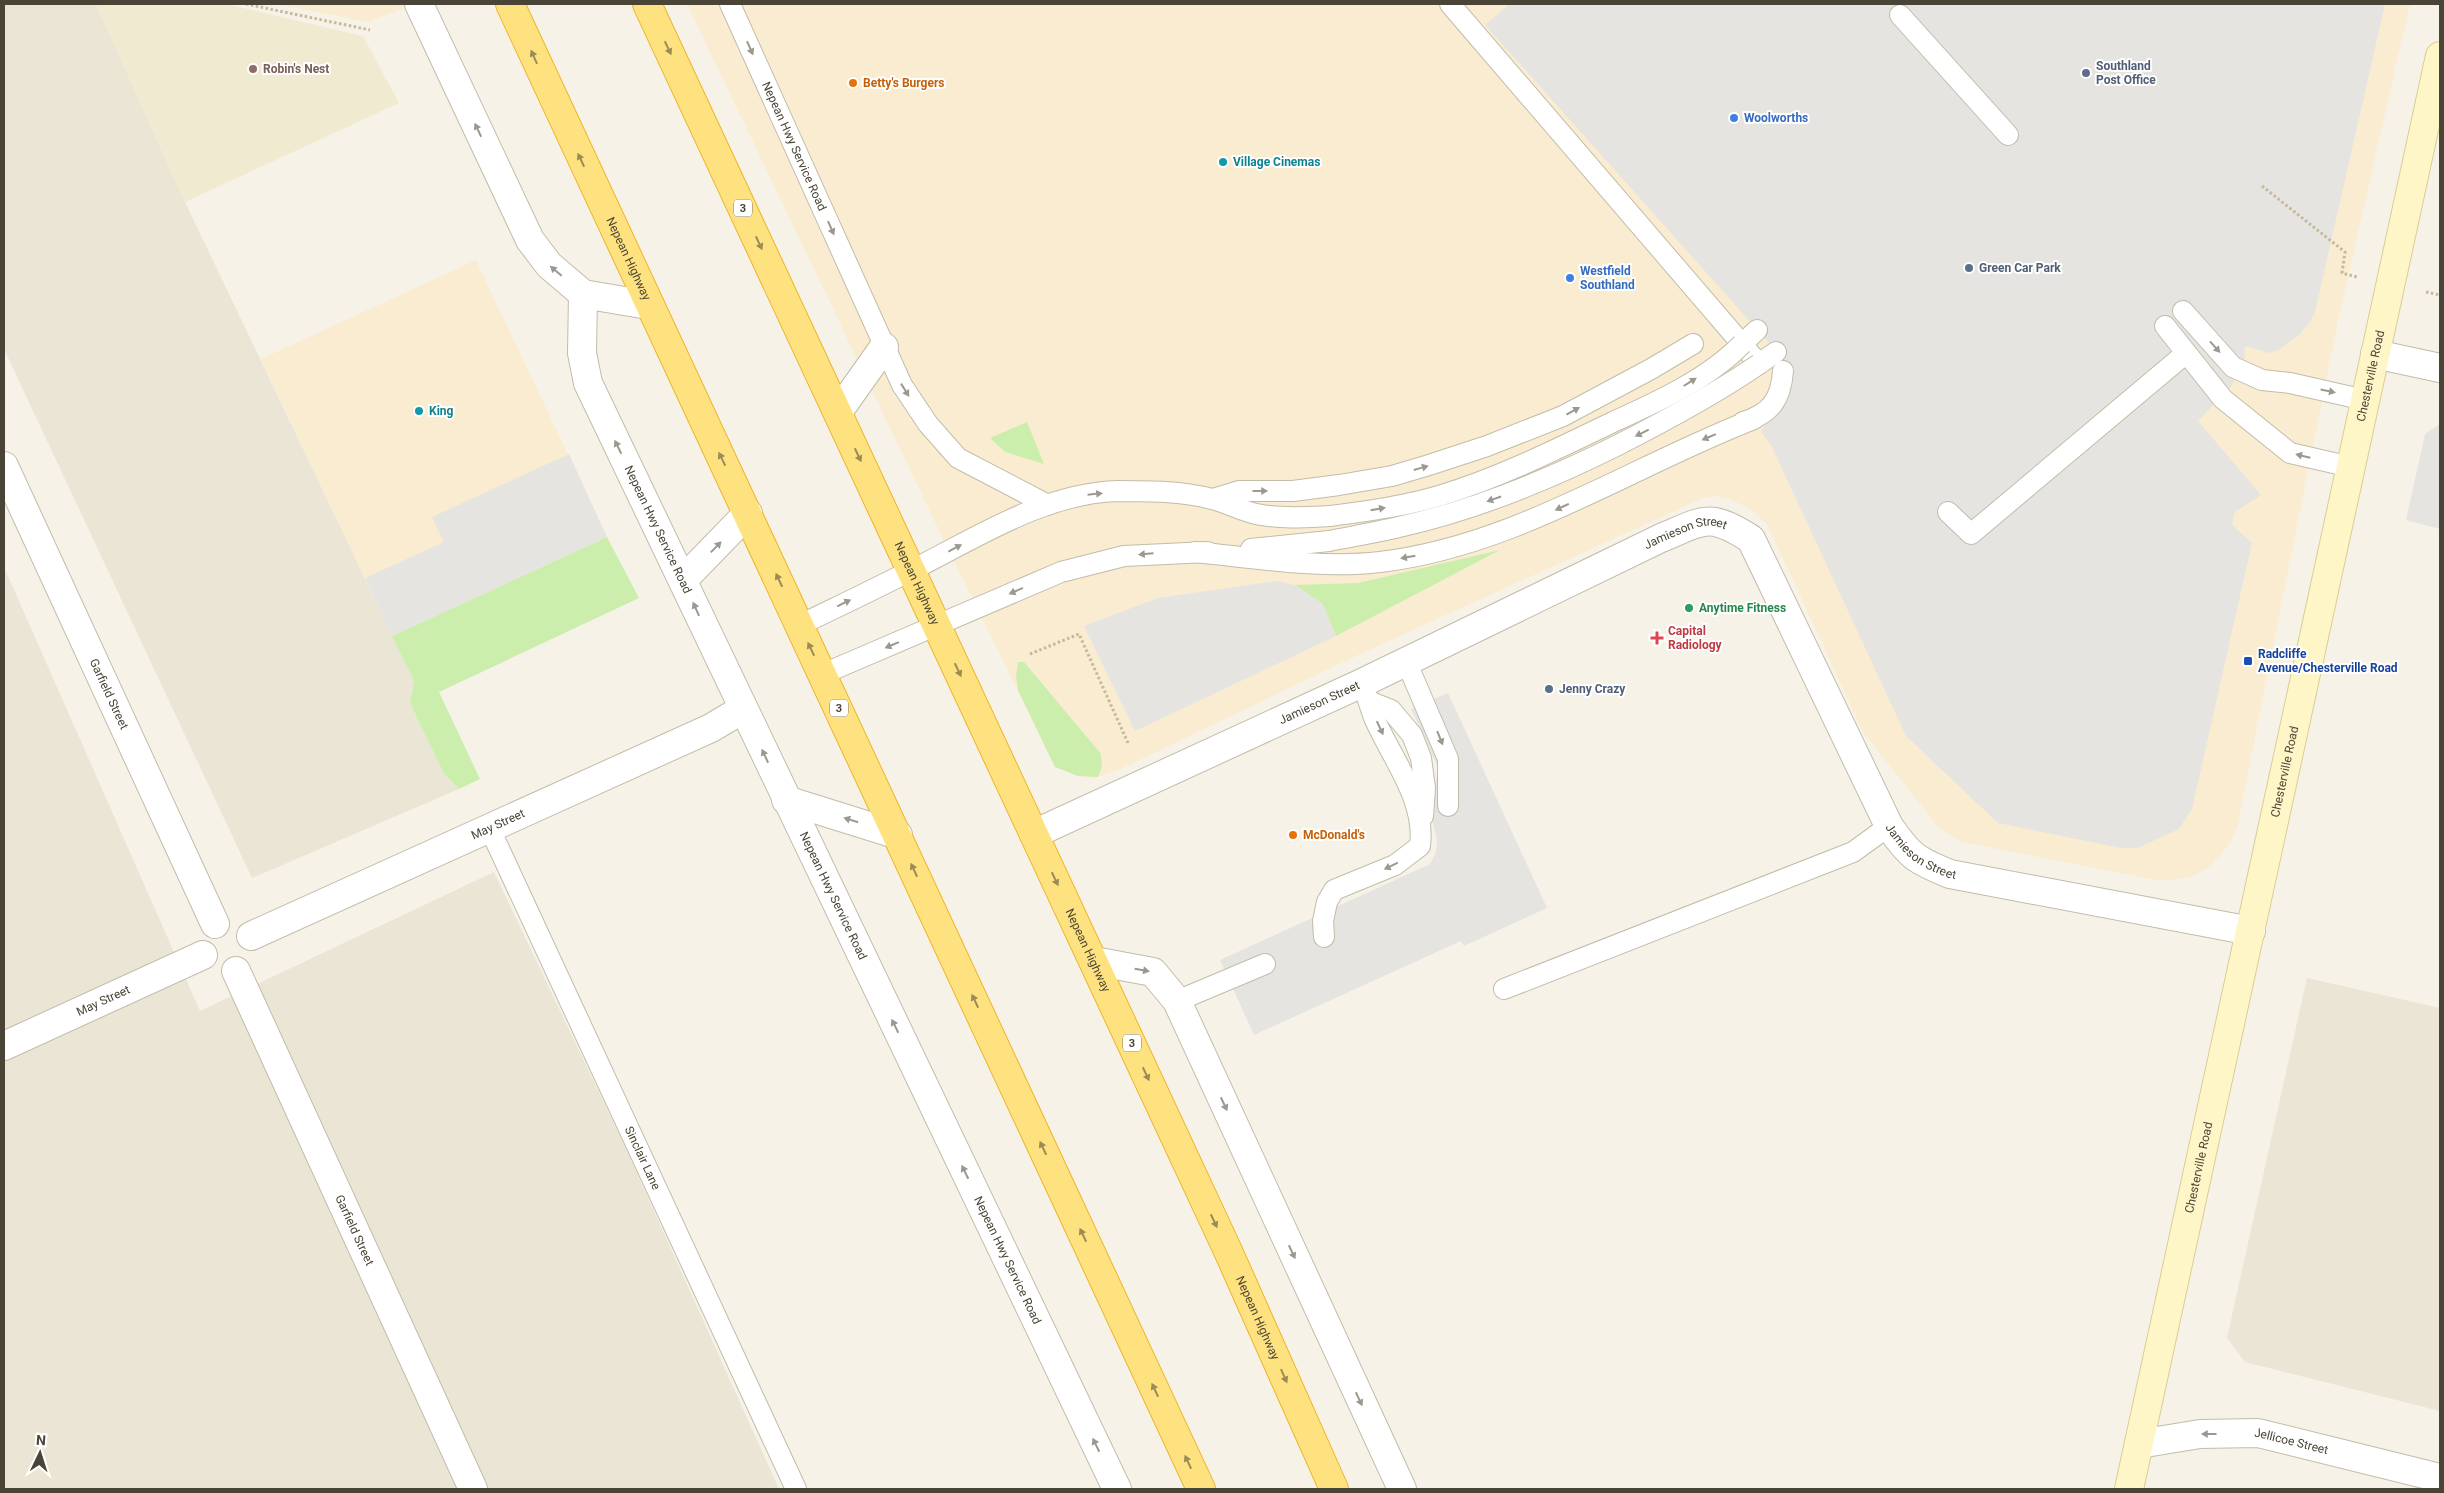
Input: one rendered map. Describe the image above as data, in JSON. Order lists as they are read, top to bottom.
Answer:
{
  "streets": {
    "highway": ["3", "Nepean Highway"],
    "main road": ["Chesterville Road"],
    "street": [
      "Nepean Hwy Service Road",
      "Jamieson Street",
      "Garfield Street",
      "May Street",
      "Jellicoe Street"
    ],
    "lane": ["Sinclair Lane"]
  },
  "crossings": [
    ["Nepean Hwy Service Road", "May Street"],
    ["Nepean Highway", "Jamieson Street"],
    ["Chesterville Road", "Jamieson Street"],
    ["Chesterville Road", "Jellicoe Street"],
    ["Garfield Street", "May Street"],
    ["May Street", "Sinclair Lane"]
  ],
  "one_way": ["Jellicoe Street"],
  "places": {
    "other": [
      "Robin's Nest",
      "Southland Post Office",
      "Betty's Burgers",
      "Woolworths",
      "Village Cinemas",
      "Green Car Park",
      "Westfield Southland",
      "King",
      "Anytime Fitness",
      "Jenny Crazy",
      "McDonald's"
    ],
    "health": ["Capital Radiology"],
    "transit": ["Radcliffe Avenue/Chesterville Road"]
  },
  "north": "top"
}
